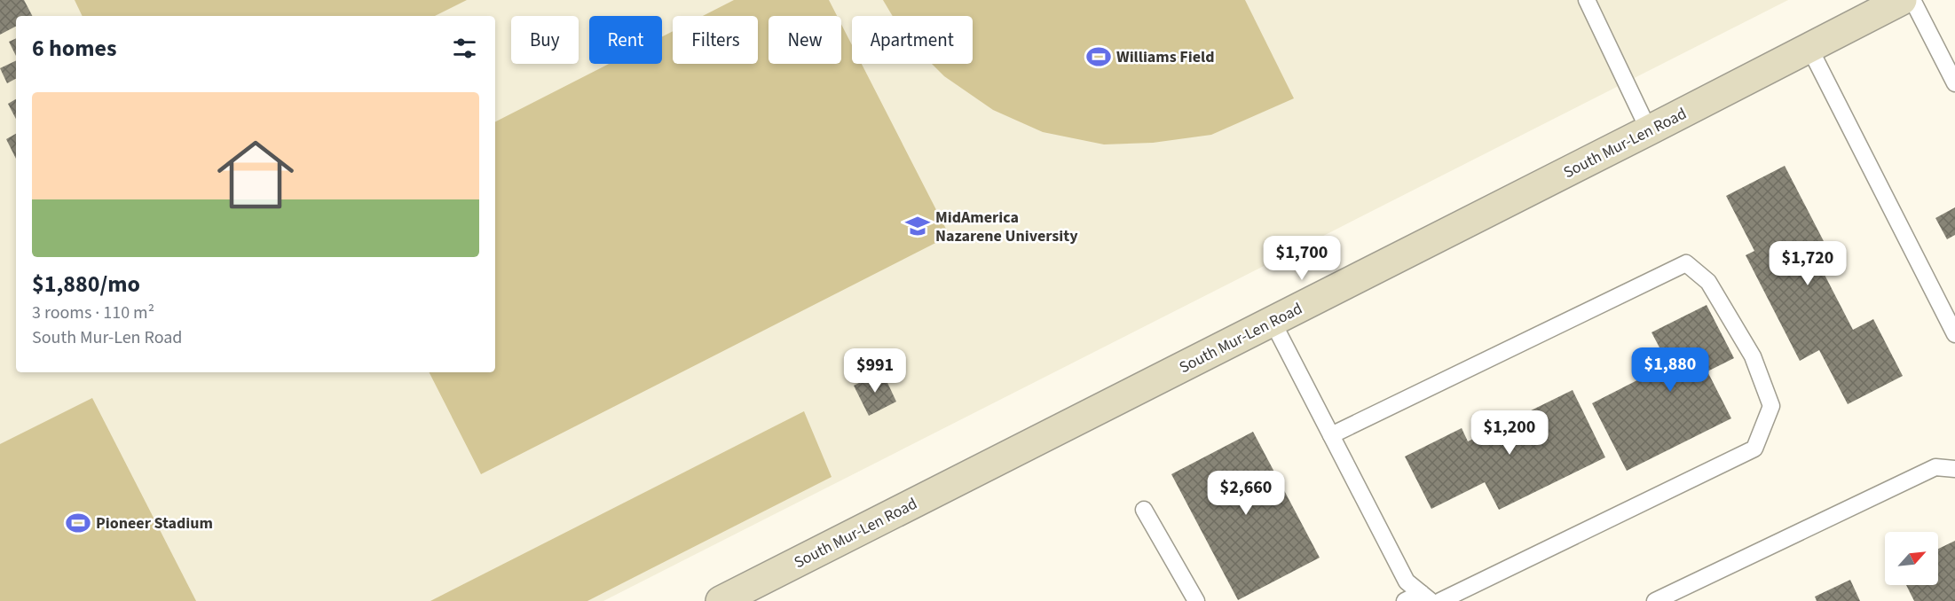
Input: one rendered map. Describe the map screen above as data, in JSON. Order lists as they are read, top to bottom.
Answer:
{
  "streets": {
    "main road": ["South Mur-Len Road"]
  },
  "places": {
    "sports": ["Williams Field", "Pioneer Stadium"],
    "school or university": ["MidAmerica Nazarene University"]
  },
  "north": "top right",
  "page": {
    "chip": [
      "Buy",
      "Rent",
      "Filters",
      "New",
      "Apartment"
    ],
    "heading": "6 homes",
    "list": [
      {
        "name": "$1,880/mo",
        "note": "3 rooms · 110 m² · South Mur-Len Road"
      }
    ],
    "price": [
      "$1,700",
      "$1,720",
      "$1,880",
      "$991",
      "$1,200",
      "$2,660"
    ]
  }
}
